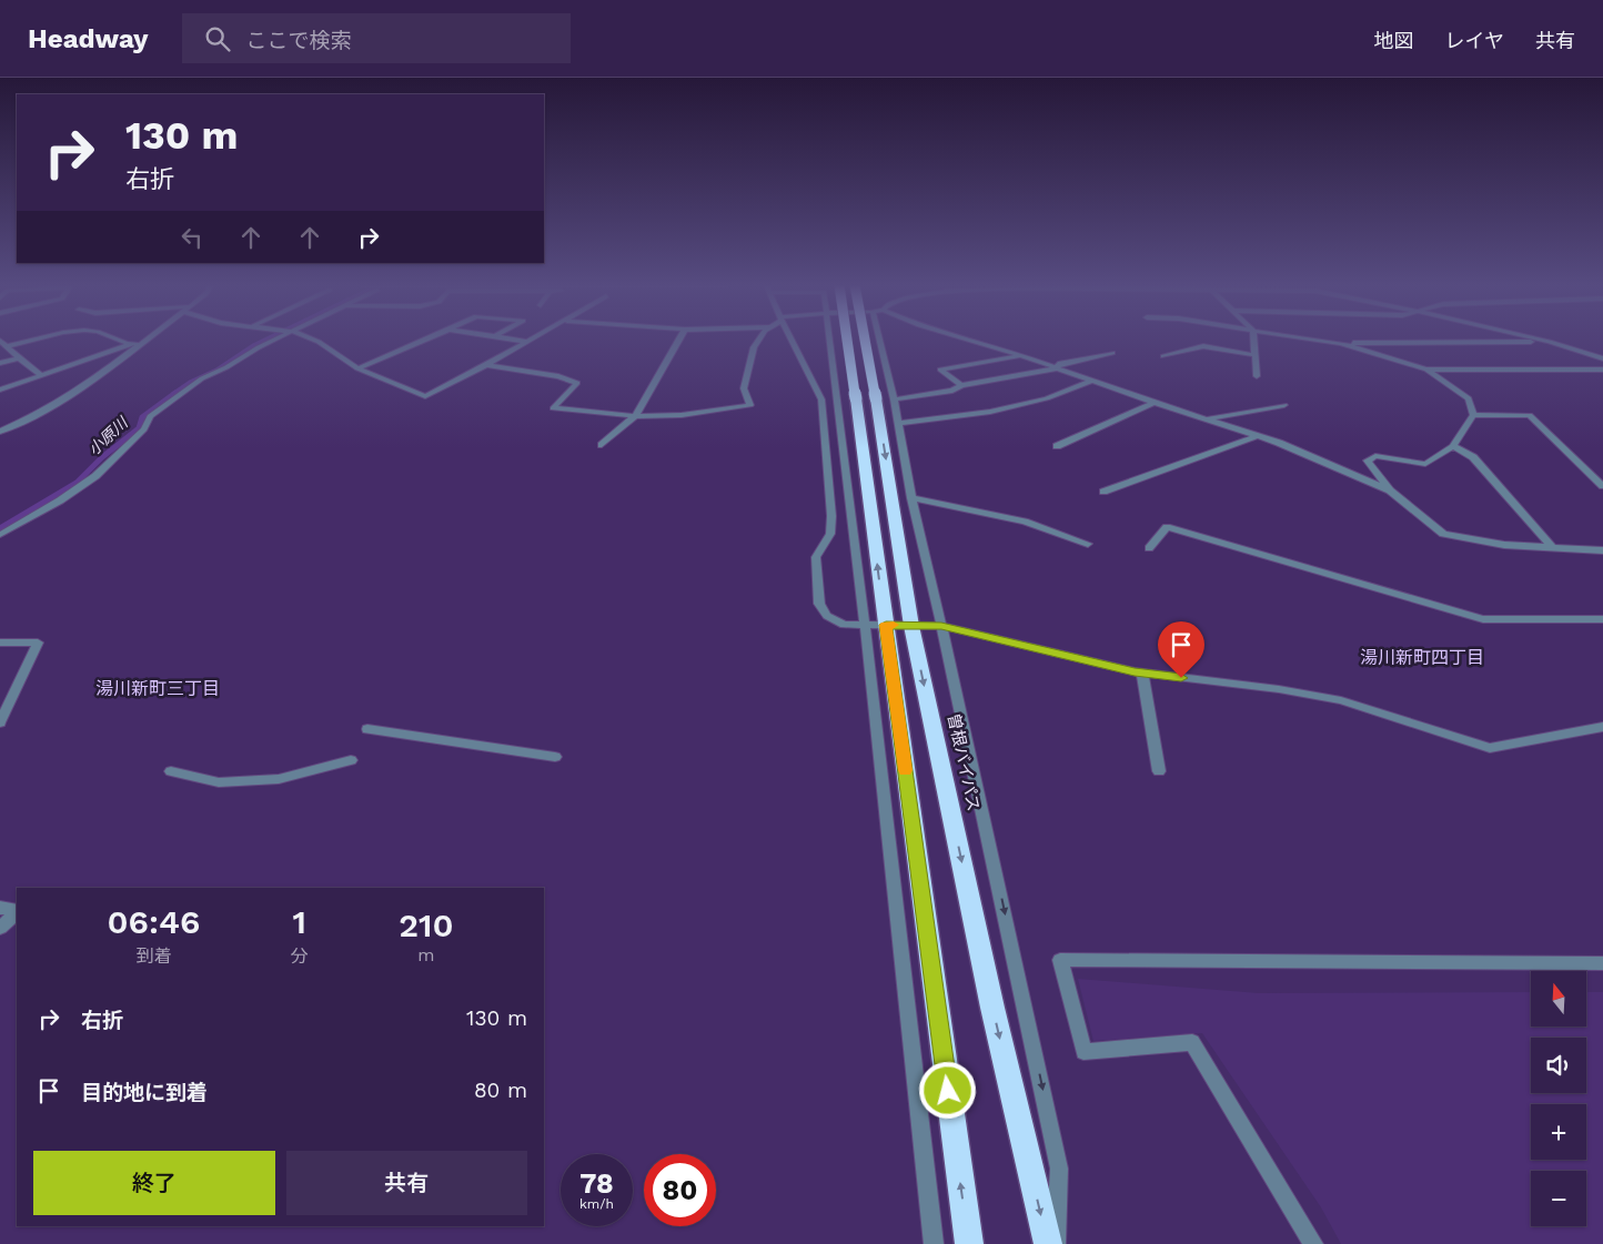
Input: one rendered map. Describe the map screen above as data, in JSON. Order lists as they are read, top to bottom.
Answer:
{
  "streets": {
    "highway": ["曽根バイパス"]
  },
  "districts": ["湯川新町四丁目", "湯川新町三丁目"],
  "water": ["小原川"],
  "north": "top",
  "page": {
    "header": "Headway",
    "search": "ここで検索",
    "nav": ["地図", "レイヤ", "共有"],
    "turn": ["130 m", "右折"],
    "eta": [
      "06:46",
      "到着",
      "1",
      "分",
      "210",
      "m"
    ],
    "map_buttons": ["+", "−"],
    "list": [
      {
        "name": "右折",
        "value": "130 m"
      },
      {
        "name": "目的地に到着",
        "value": "80 m"
      }
    ],
    "buttons": ["終了", "共有"],
    "speed": "78 km/h",
    "limit": "80"
  }
}
